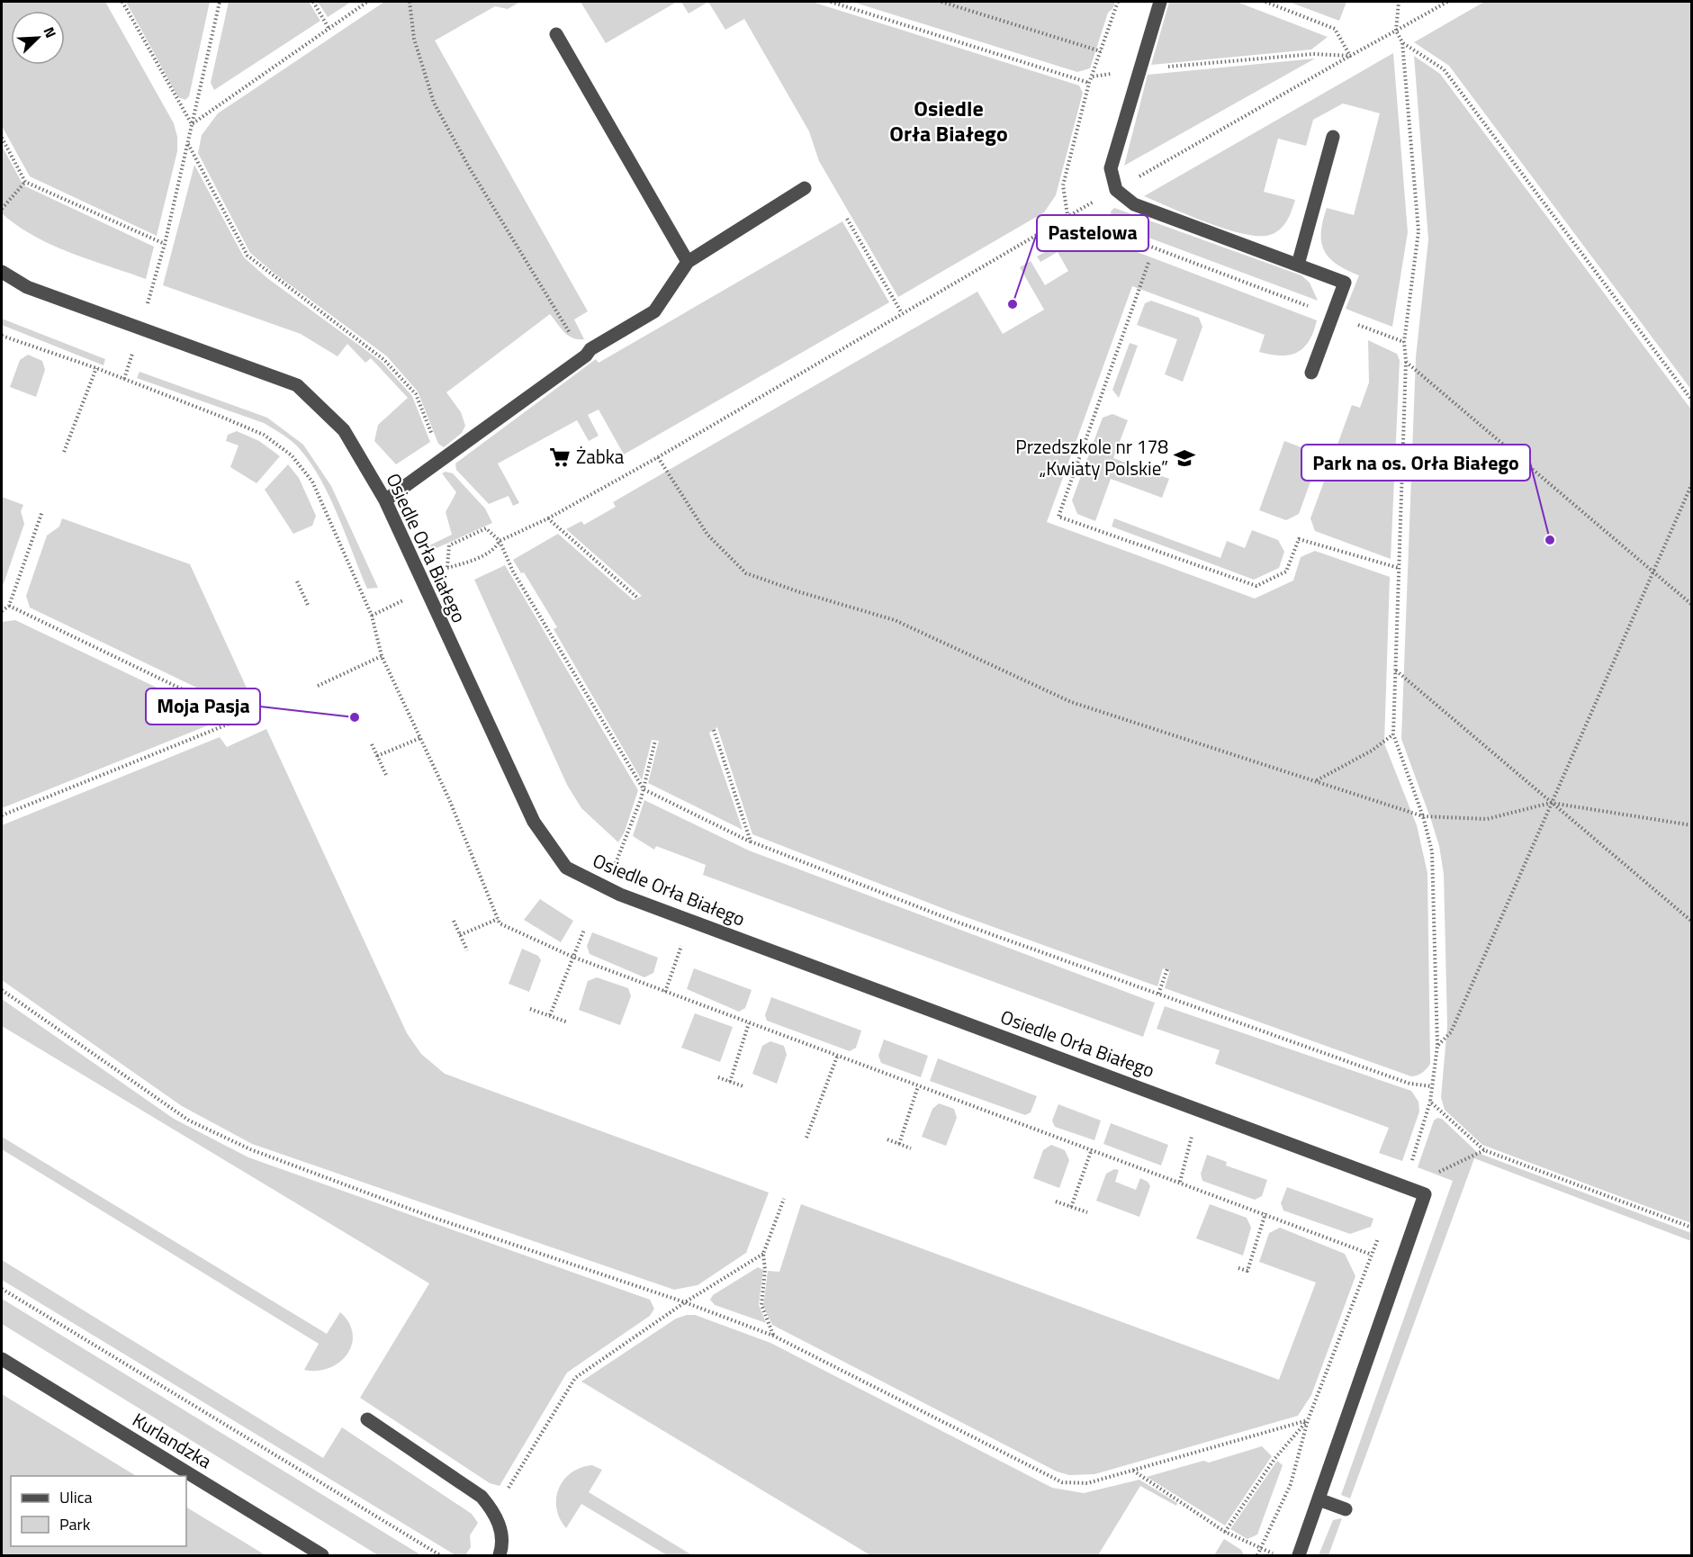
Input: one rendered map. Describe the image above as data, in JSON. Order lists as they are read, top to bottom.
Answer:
{
  "streets": {
    "street": ["Osiedle Orła Białego", "Kurlandzka"]
  },
  "districts": ["Osiedle Orła Białego"],
  "places": {
    "other": ["Pastelowa", "Park na os. Orła Białego", "Moja Pasja"],
    "supermarket": ["Żabka"],
    "school or university": ["Przedszkole nr 178 „Kwiaty Polskie”"]
  },
  "legend": ["Ulica", "Park"],
  "north": "top right"
}
